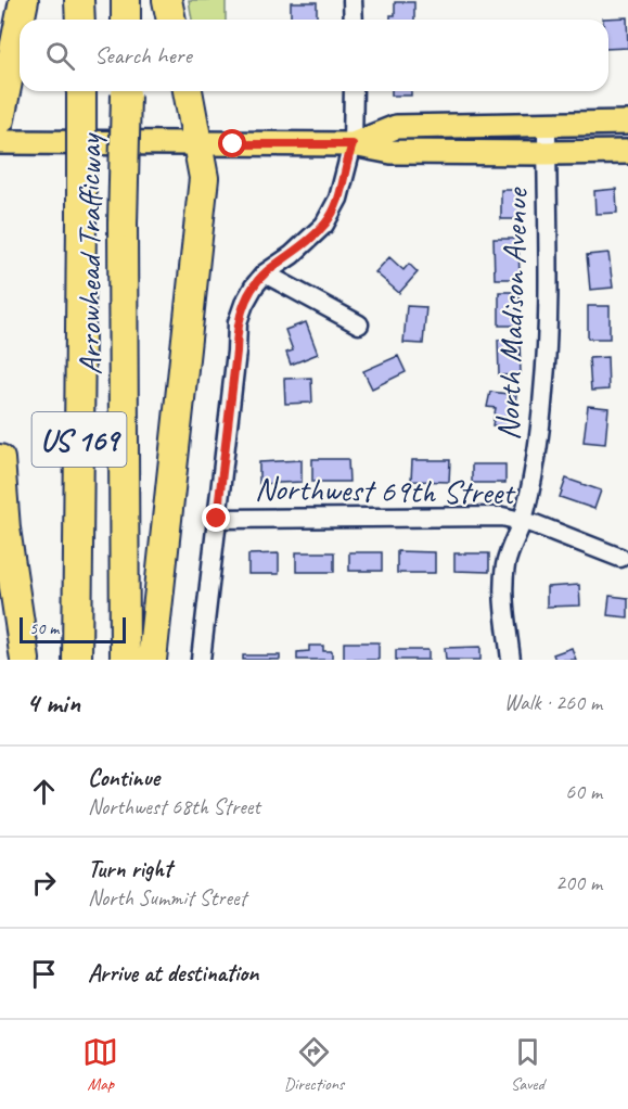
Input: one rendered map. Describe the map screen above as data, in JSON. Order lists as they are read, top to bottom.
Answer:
{
  "streets": {
    "highway": ["Arrowhead Trafficway", "US 169"],
    "street": ["North Madison Avenue", "Northwest 69th Street"]
  },
  "crossings": [
    ["North Madison Avenue", "Northwest 69th Street"]
  ],
  "scale_bar": "50 m",
  "page": {
    "search": "Search here",
    "scale": "50 m",
    "heading": ["4 min", "Walk · 260 m"],
    "list": [
      ["Continue", "Northwest 68th Street", "60 m"],
      ["Turn right", "North Summit Street", "200 m"],
      "Arrive at destination"
    ],
    "nav": ["Map", "Directions", "Saved"]
  }
}
